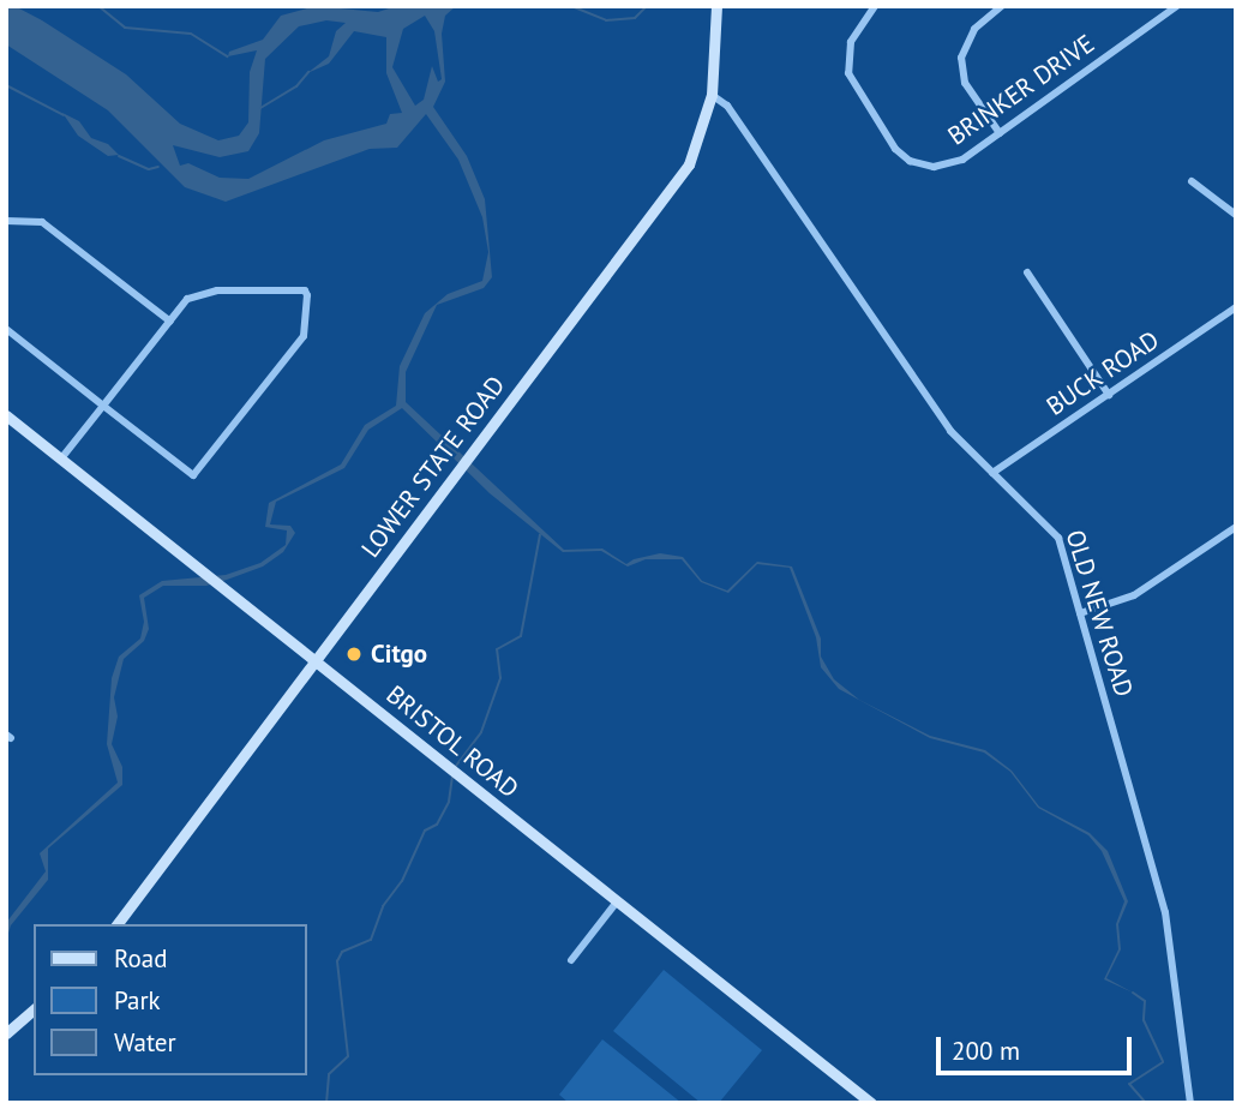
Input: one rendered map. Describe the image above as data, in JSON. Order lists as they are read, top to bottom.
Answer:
{
  "streets": {
    "main road": ["LOWER STATE ROAD", "BRISTOL ROAD"],
    "street": ["BRINKER DRIVE", "BUCK ROAD", "OLD NEW ROAD"]
  },
  "crossings": [
    ["BUCK ROAD", "OLD NEW ROAD"],
    ["LOWER STATE ROAD", "OLD NEW ROAD"],
    ["LOWER STATE ROAD", "BRISTOL ROAD"]
  ],
  "places": ["Citgo"],
  "legend": ["Road", "Park", "Water"],
  "scale_bar": "200 m"
}
